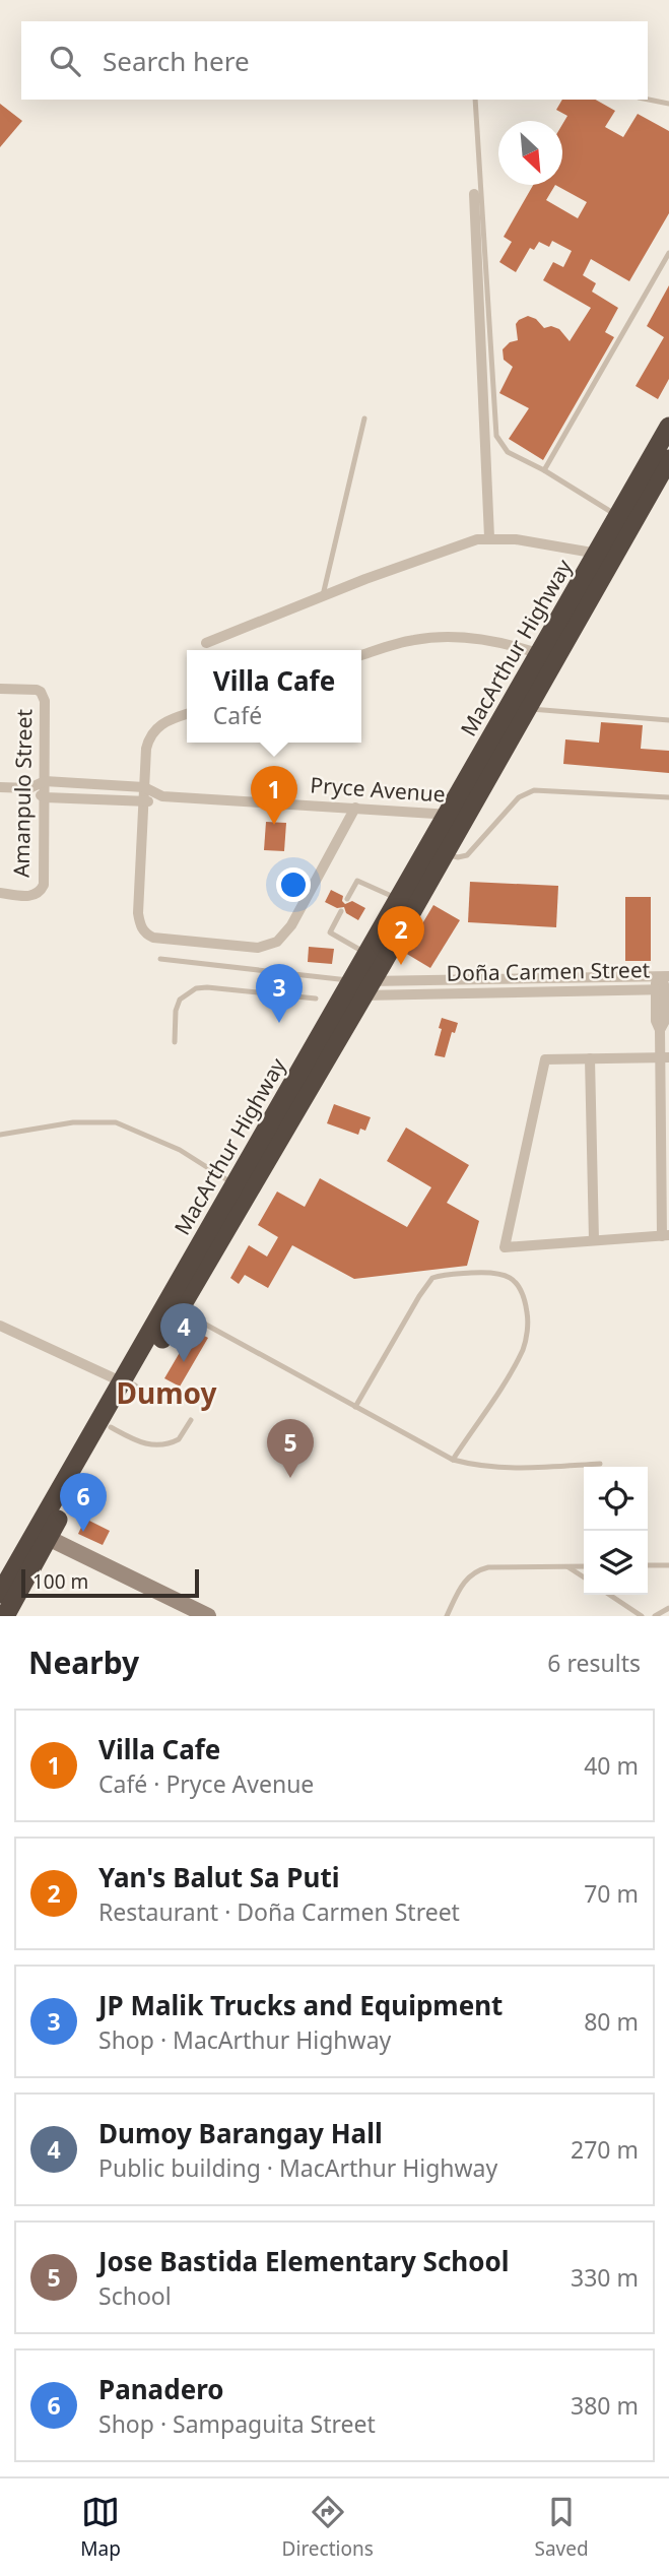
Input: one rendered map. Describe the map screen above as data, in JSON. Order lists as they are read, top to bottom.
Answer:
{
  "streets": {
    "highway": ["MacArthur Highway"],
    "street": ["Pryce Avenue", "Amanpulo Street", "Doña Carmen Street"]
  },
  "crossings": [
    ["MacArthur Highway", "Pryce Avenue"],
    ["MacArthur Highway", "Doña Carmen Street"],
    ["Pryce Avenue", "Amanpulo Street"]
  ],
  "districts": ["Dumoy"],
  "scale_bar": "100 m",
  "north": "bottom right",
  "page": {
    "search": "Search here",
    "popup": ["Villa Cafe", "Café"],
    "pins": [
      "1",
      "2",
      "3",
      "4",
      "5",
      "6"
    ],
    "scale": "100 m",
    "heading": ["Nearby", "6 results"],
    "list": [
      {
        "mark": "1",
        "name": "Villa Cafe",
        "note": "Café · Pryce Avenue",
        "value": "40 m"
      },
      {
        "mark": "2",
        "name": "Yan's Balut Sa Puti",
        "note": "Restaurant · Doña Carmen Street",
        "value": "70 m"
      },
      {
        "mark": "3",
        "name": "JP Malik Trucks and Equipment",
        "note": "Shop · MacArthur Highway",
        "value": "80 m"
      },
      {
        "mark": "4",
        "name": "Dumoy Barangay Hall",
        "note": "Public building · MacArthur Highway",
        "value": "270 m"
      },
      {
        "mark": "5",
        "name": "Jose Bastida Elementary School",
        "note": "School",
        "value": "330 m"
      },
      {
        "mark": "6",
        "name": "Panadero",
        "note": "Shop · Sampaguita Street",
        "value": "380 m"
      }
    ],
    "nav": ["Map", "Directions", "Saved"]
  }
}
